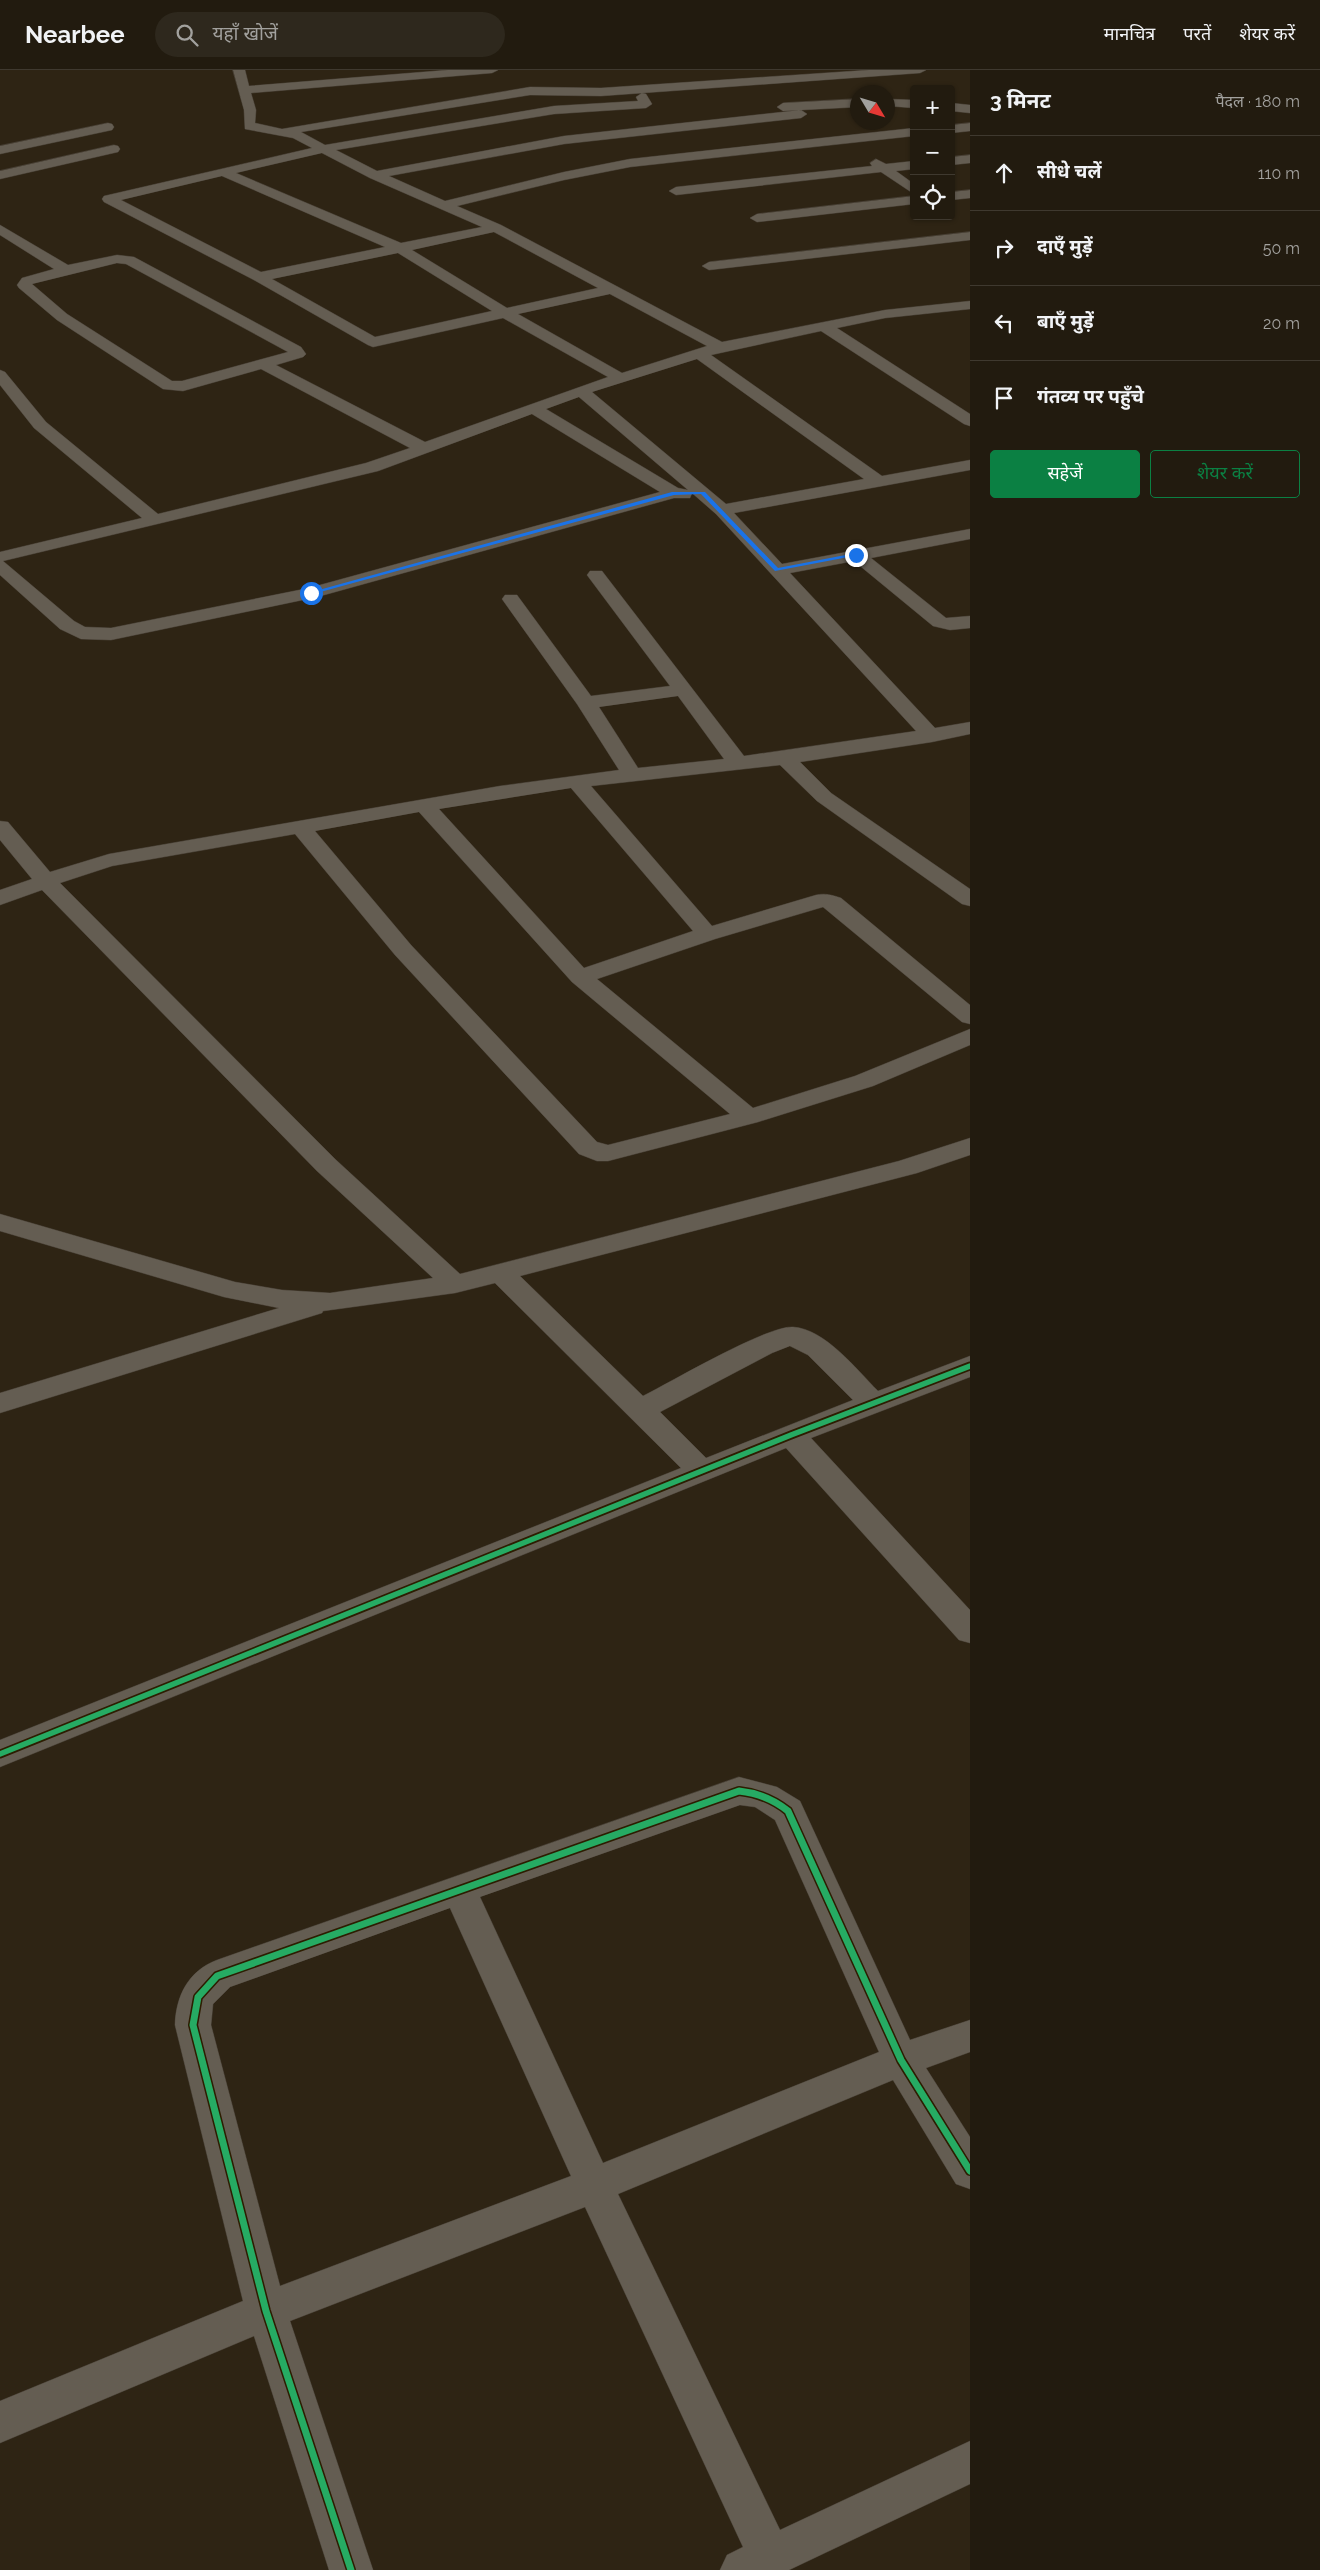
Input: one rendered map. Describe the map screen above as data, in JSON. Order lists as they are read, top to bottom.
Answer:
{
  "north": "bottom right",
  "page": {
    "header": "Nearbee",
    "search": "यहाँ खोजें",
    "nav": ["मानचित्र", "परतें", "शेयर करें"],
    "heading": ["3 मिनट", "पैदल · 180 m"],
    "map_buttons": ["+", "−"],
    "list": [
      ["सीधे चलें", "110 m"],
      ["दाएँ मुड़ें", "50 m"],
      ["बाएँ मुड़ें", "20 m"],
      "गंतव्य पर पहुँचे"
    ],
    "buttons": ["सहेजें", "शेयर करें"]
  }
}
